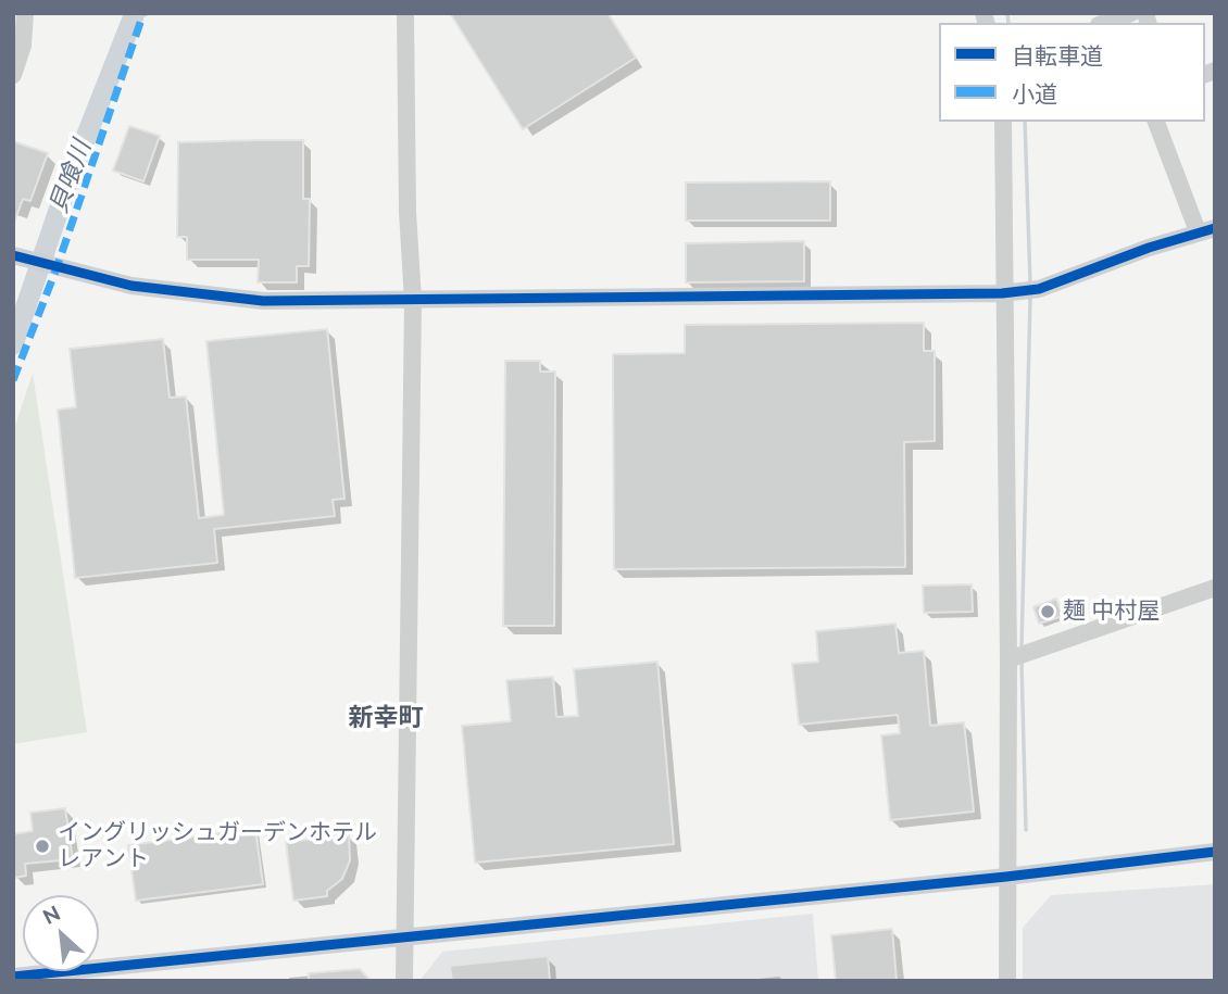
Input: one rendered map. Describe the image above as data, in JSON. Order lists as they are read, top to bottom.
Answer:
{
  "districts": ["新幸町"],
  "water": ["貝喰川"],
  "places": ["麺 中村屋", "イングリッシュガーデンホテル レアント"],
  "legend": ["自転車道", "小道"],
  "north": "top left"
}
